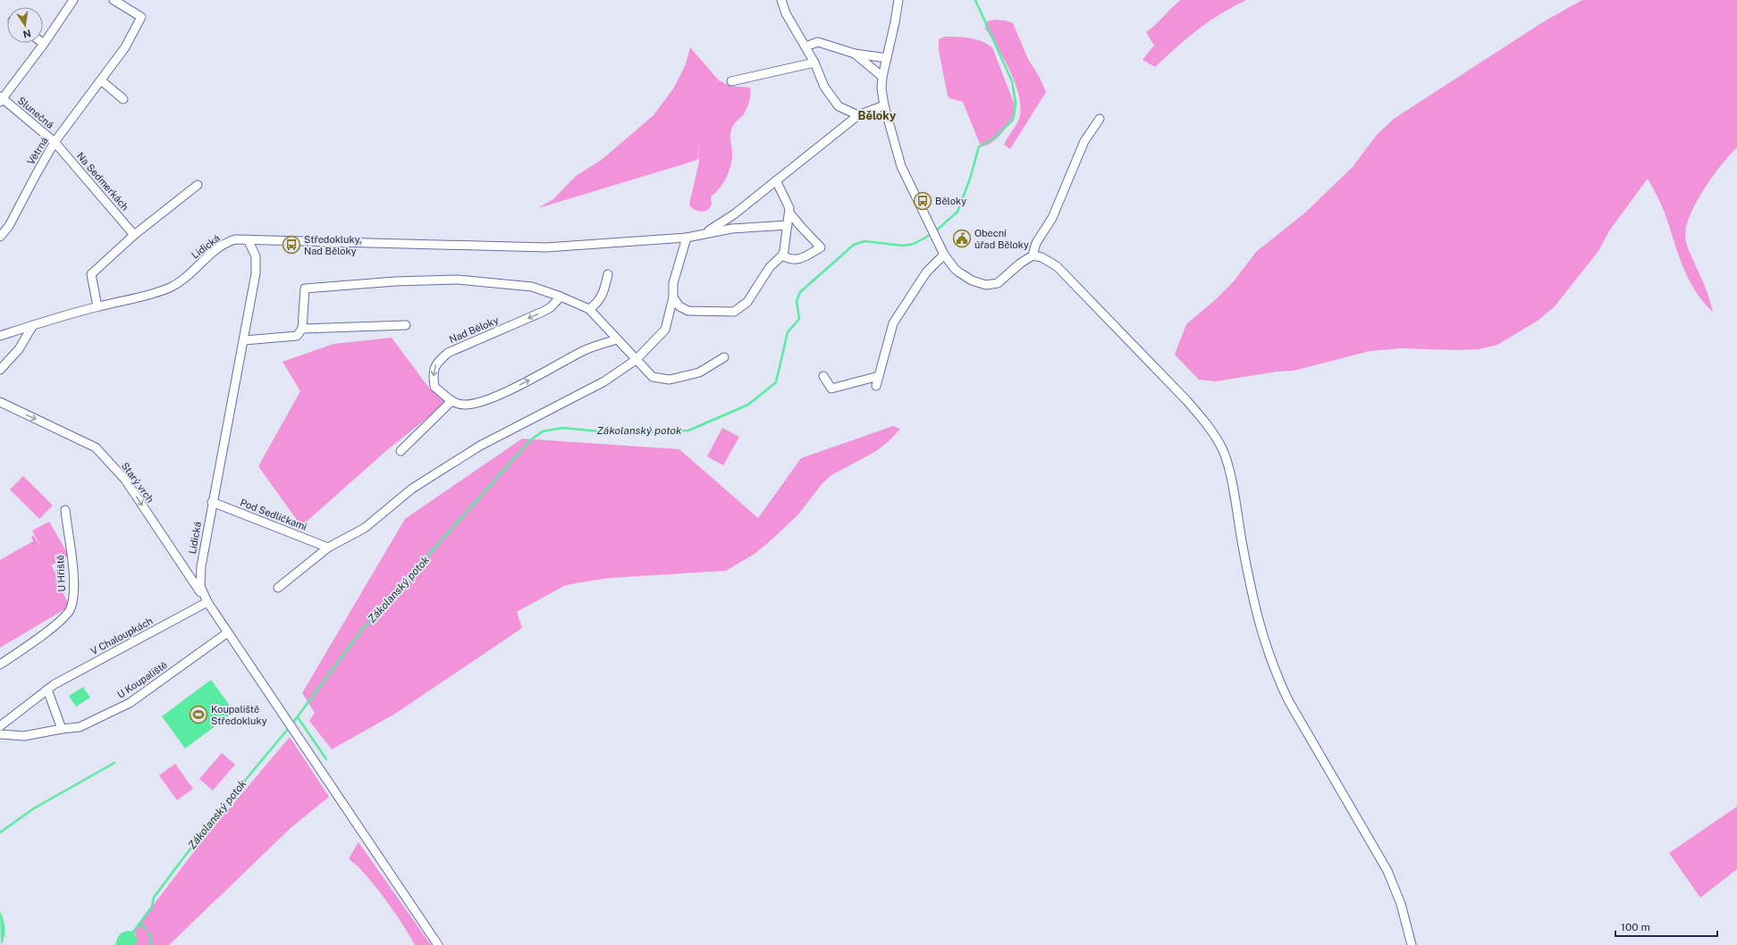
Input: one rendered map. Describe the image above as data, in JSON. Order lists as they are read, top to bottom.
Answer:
{
  "streets": {
    "street": [
      "Slunečná",
      "Větrná",
      "Na Sedmerkách",
      "Lidická",
      "Nad Běloky",
      "Starý vrch",
      "Pod Sedličkami",
      "U Hřiště",
      "V Chaloupkách",
      "U Koupaliště"
    ]
  },
  "crossings": [
    ["Slunečná", "Větrná"],
    ["Slunečná", "Na Sedmerkách"],
    ["Větrná", "Na Sedmerkách"],
    ["Lidická", "Starý vrch"],
    ["Lidická", "Pod Sedličkami"],
    ["Lidická", "V Chaloupkách"],
    ["Lidická", "U Koupaliště"],
    ["Starý vrch", "V Chaloupkách"]
  ],
  "one_way": ["Starý vrch"],
  "districts": ["Běloky"],
  "water": ["Zákolanský potok"],
  "places": {
    "bus stop": ["Běloky", "Středokluky, Nad Běloky"],
    "public building": ["Obecní úřad Běloky"],
    "sports": ["Koupaliště Středokluky"]
  },
  "scale_bar": "100 m",
  "north": "bottom"
}
